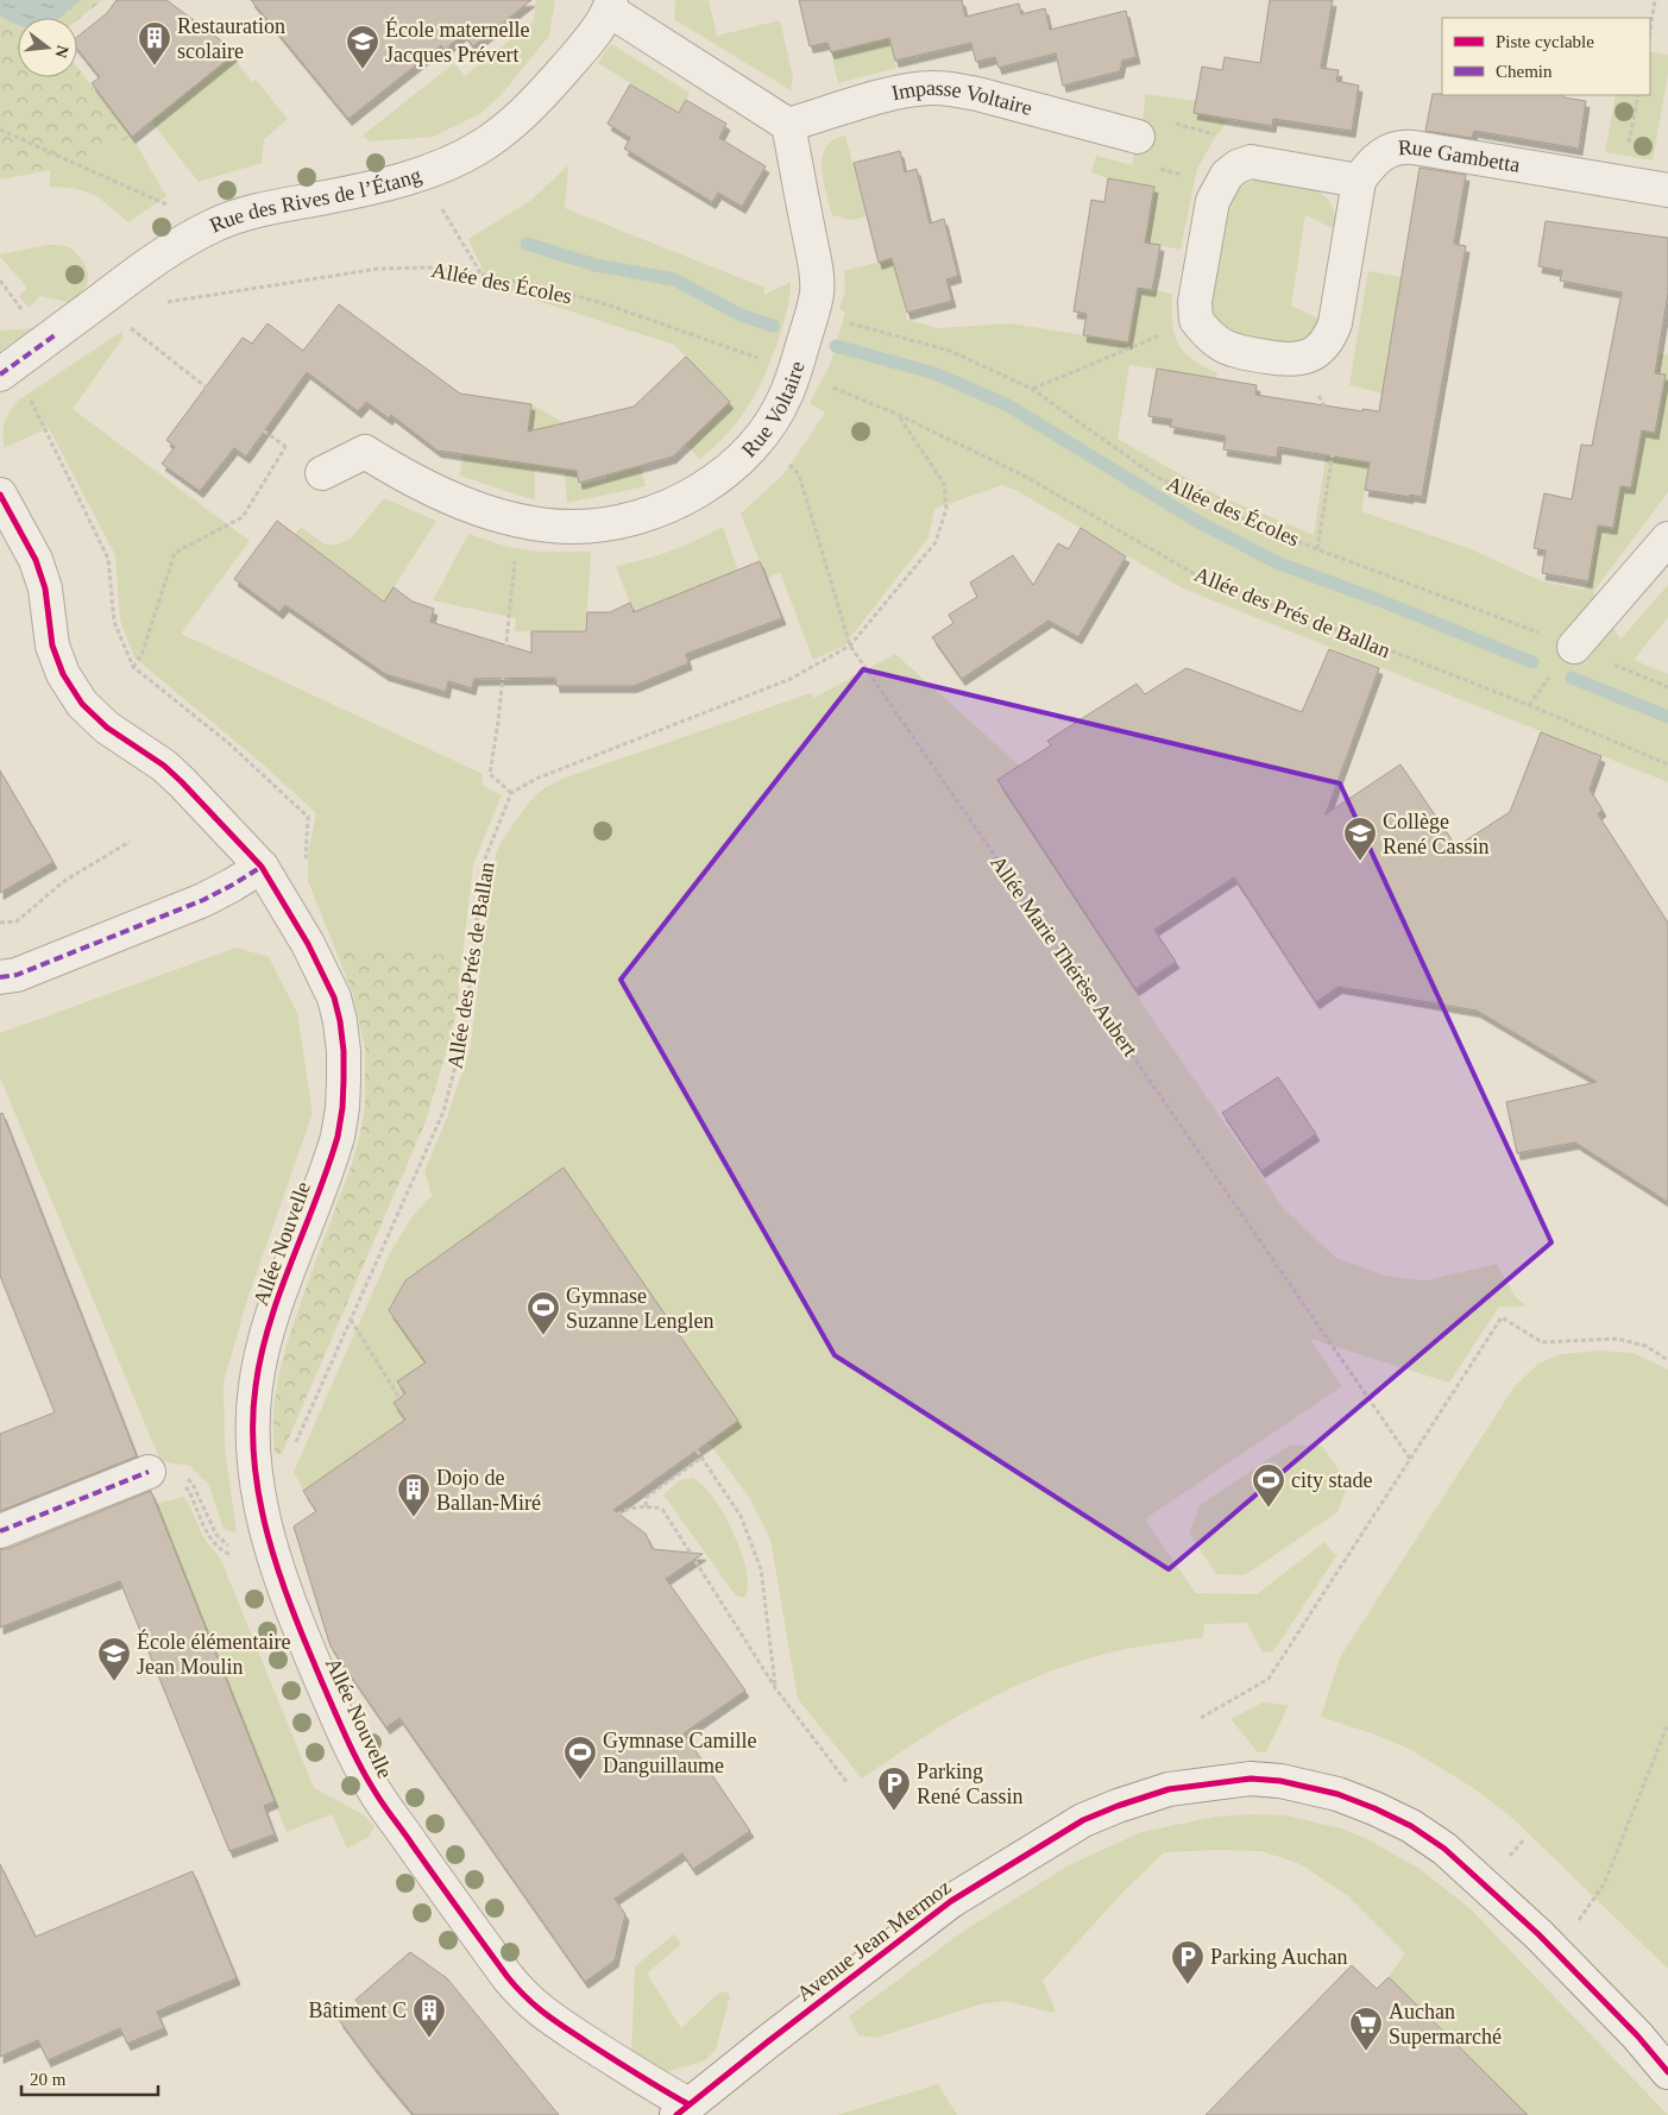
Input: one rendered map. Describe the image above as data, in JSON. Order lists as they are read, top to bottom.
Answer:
{
  "streets": {
    "street": [
      "Impasse Voltaire",
      "Rue Gambetta",
      "Rue des Rives de l’Étang",
      "Rue Voltaire",
      "Allée Nouvelle",
      "Avenue Jean Mermoz"
    ],
    "path": ["Allée des Écoles", "Allée des Prés de Ballan", "Allée Marie Thérèse Aubert"]
  },
  "crossings": [
    ["Impasse Voltaire", "Rue Voltaire"],
    ["Allée des Écoles", "Rue Voltaire"],
    ["Allée des Écoles", "Allée des Prés de Ballan"],
    ["Rue Voltaire", "Allée des Prés de Ballan"],
    ["Rue Voltaire", "Allée Marie Thérèse Aubert"],
    ["Allée des Prés de Ballan", "Allée Nouvelle"],
    ["Allée Nouvelle", "Avenue Jean Mermoz"]
  ],
  "places": {
    "building": ["Restauration scolaire", "Dojo de Ballan-Miré", "Bâtiment C"],
    "school or university": ["École maternelle Jacques Prévert", "Collège René Cassin", "École élémentaire Jean Moulin"],
    "sports": ["Gymnase Suzanne Lenglen", "city stade", "Gymnase Camille Danguillaume"],
    "parking": ["Parking René Cassin", "Parking Auchan"],
    "supermarket": ["Auchan Supermarché"]
  },
  "legend": ["Piste cyclable", "Chemin"],
  "scale_bar": "20 m",
  "north": "right"
}
